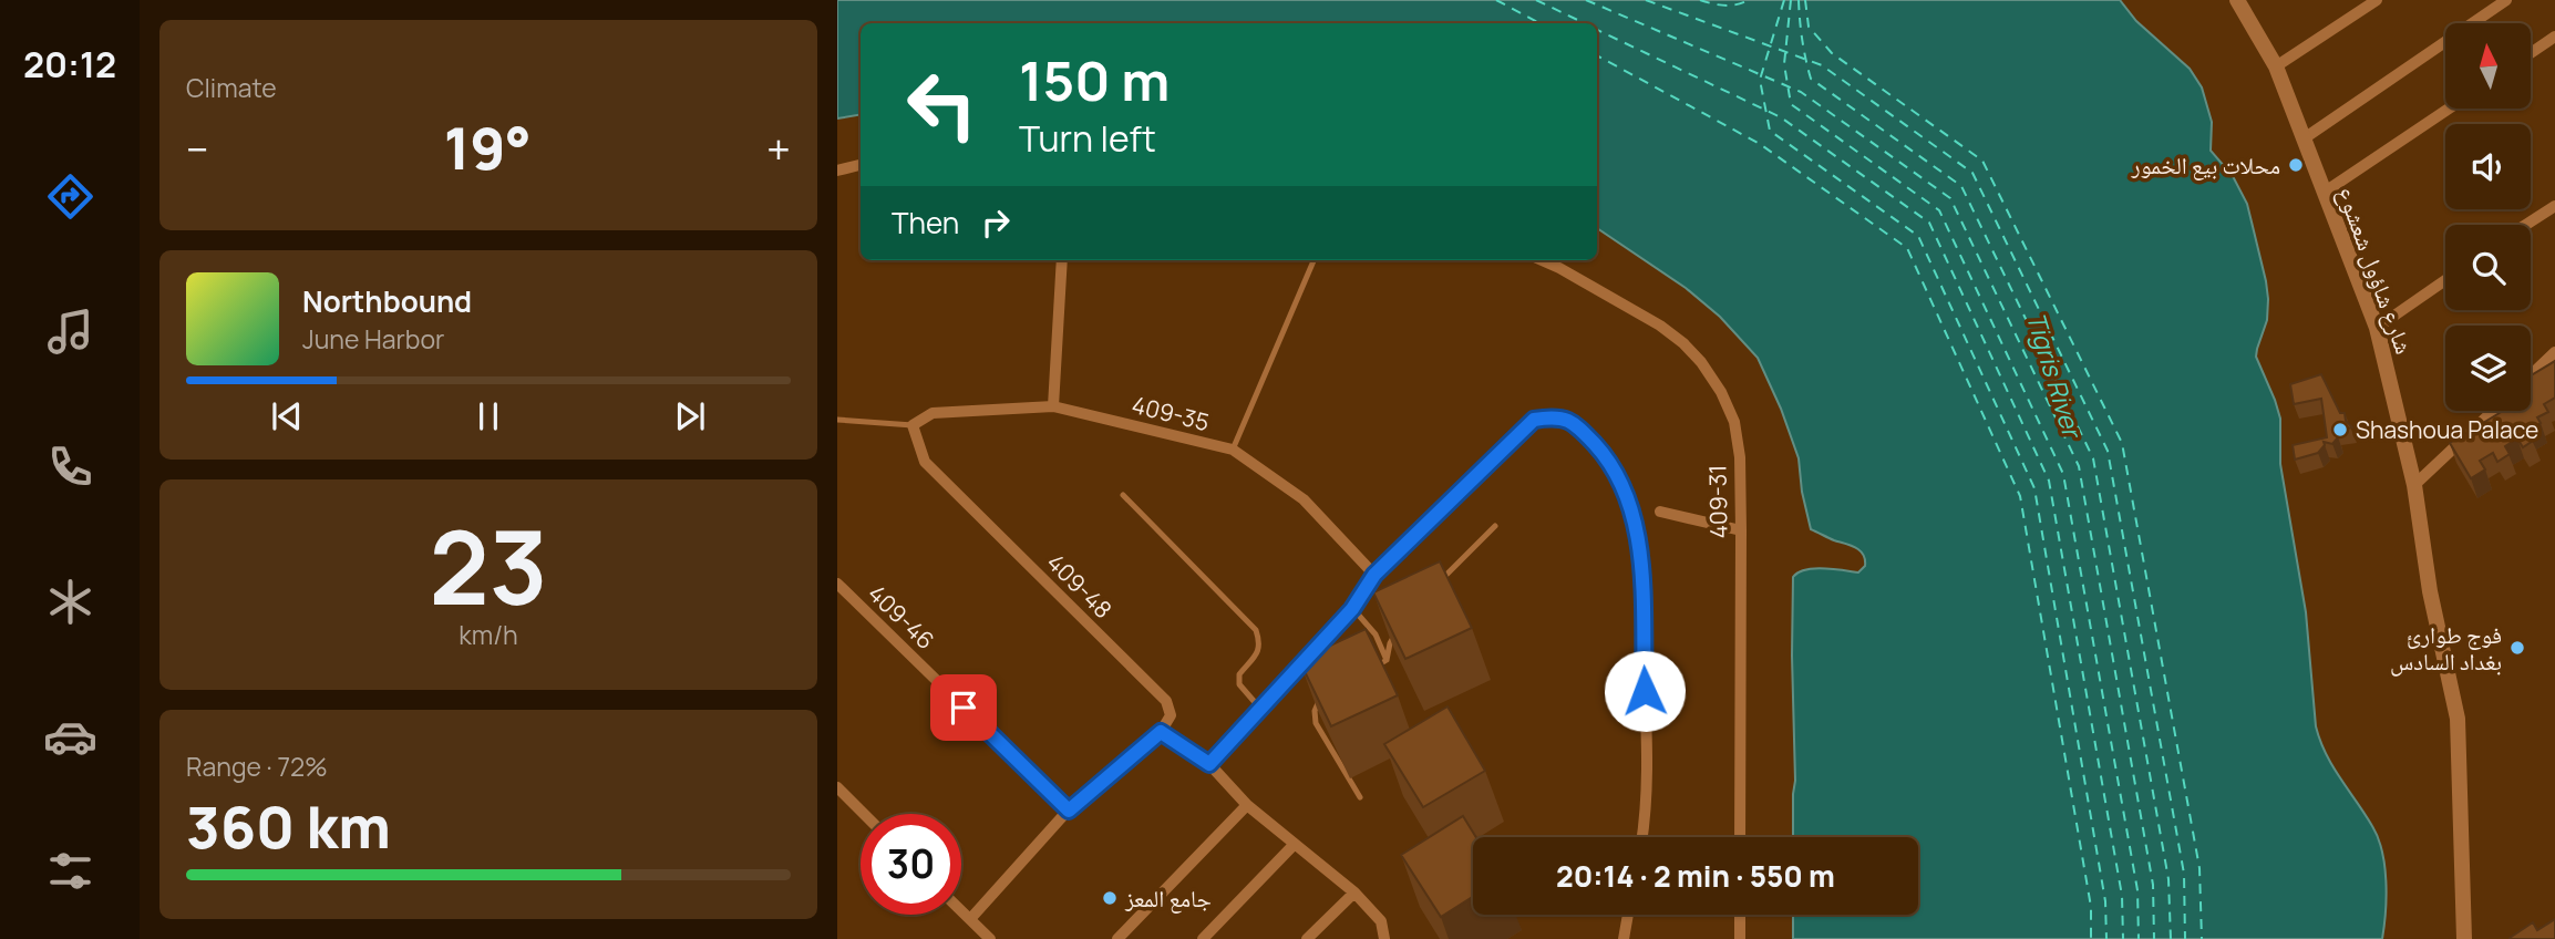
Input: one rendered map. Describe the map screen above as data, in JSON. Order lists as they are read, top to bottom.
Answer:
{
  "streets": {
    "street": [
      "شارع شاؤول شعشوع",
      "409-35",
      "409-31",
      "409-48",
      "409-46"
    ]
  },
  "crossings": [
    ["409-35", "409-48"]
  ],
  "water": ["Tigris River"],
  "places": [
    "محلات بيع الخمور",
    "Shashoua Palace",
    "فوج طوارئ بغداد السادس",
    "جامع المعز"
  ],
  "north": "top",
  "page": {
    "tabs": "20:12",
    "tile": [
      "Climate",
      ["23", "km/h"],
      ["Range · 72%", "360 km"]
    ],
    "turn": ["150 m", "Turn left"],
    "heat": ["−", "19°", "+"],
    "then": "Then",
    "song": ["Northbound", "June Harbor"],
    "limit": "30",
    "trip": "20:14 · 2 min · 550 m"
  }
}
